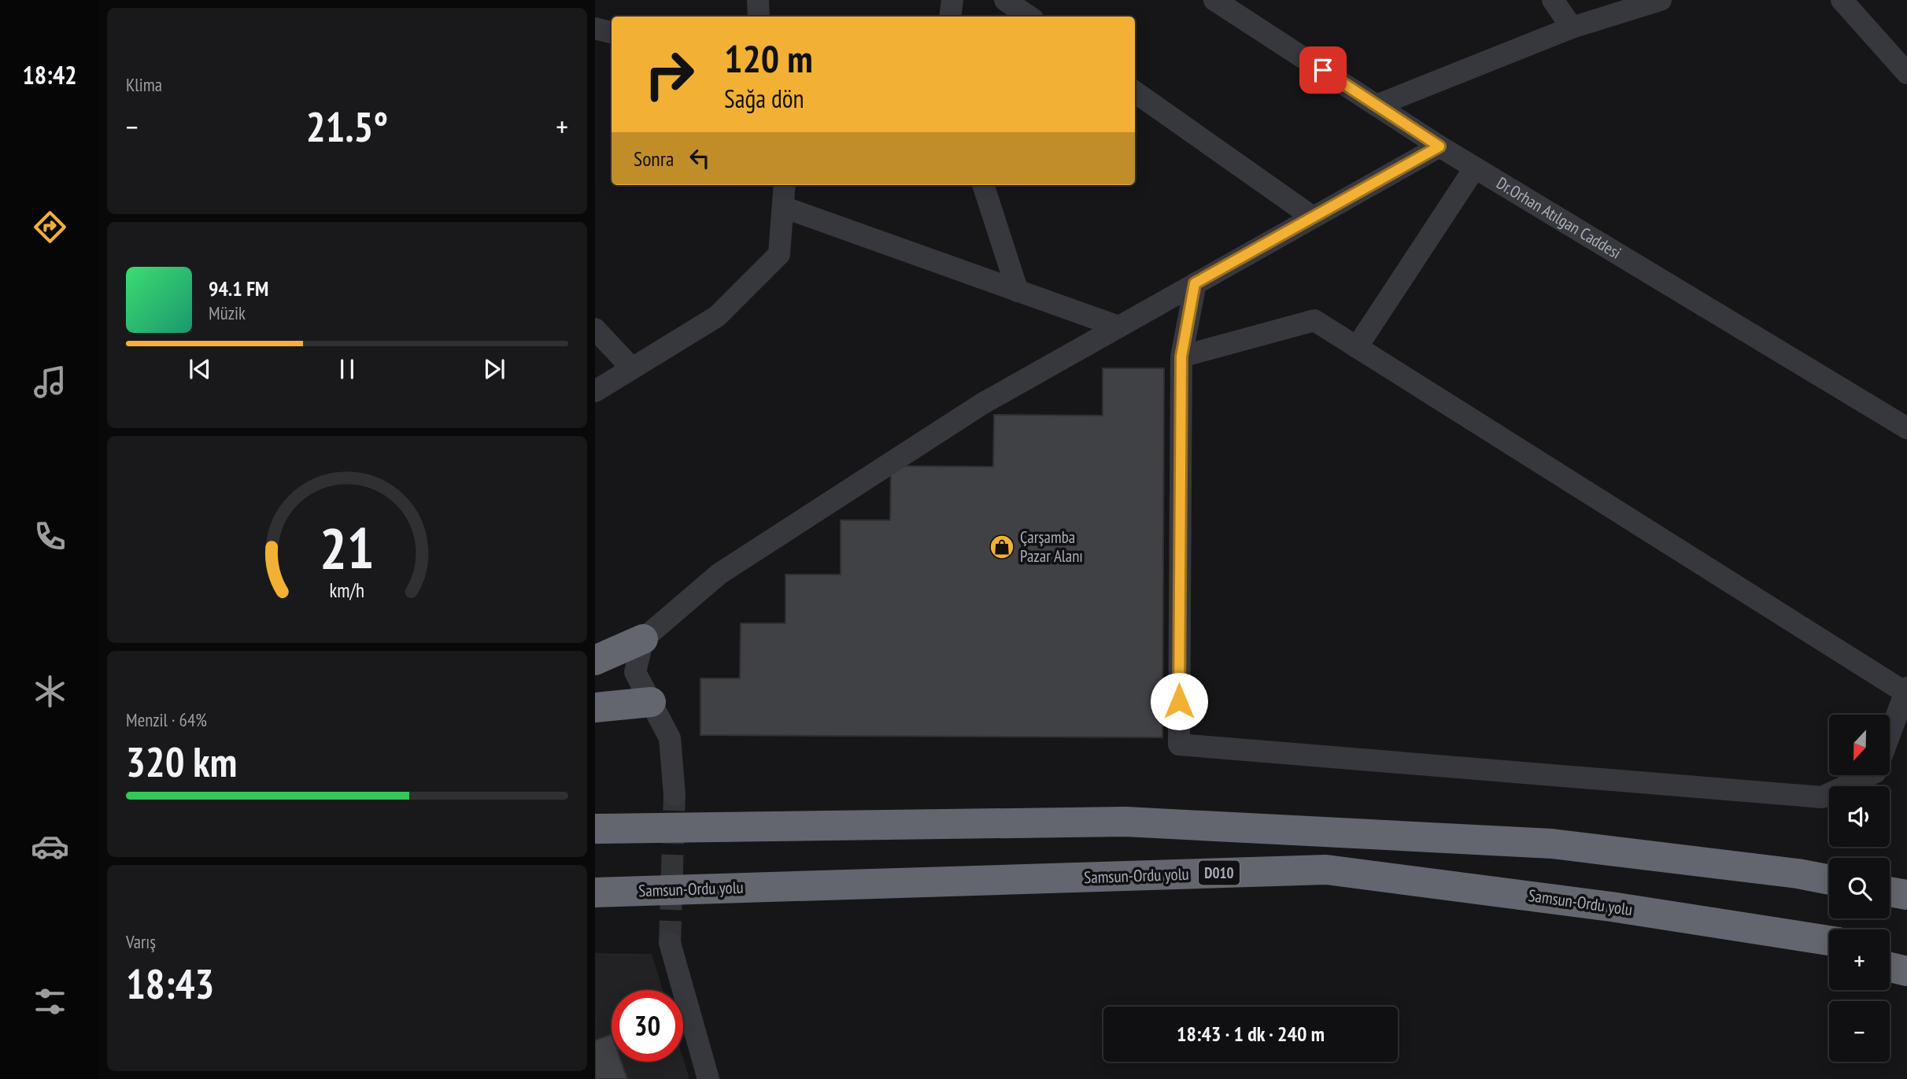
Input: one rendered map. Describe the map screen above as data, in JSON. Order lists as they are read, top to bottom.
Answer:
{
  "streets": {
    "highway": ["D010", "Samsun-Ordu yolu"],
    "street": ["Dr.Orhan Atılgan Caddesi"]
  },
  "places": {
    "shop": ["Çarşamba Pazar Alanı"]
  },
  "north": "bottom",
  "page": {
    "tabs": "18:42",
    "tile": [
      "Klima",
      ["Menzil · 64%", "320 km"],
      ["Varış", "18:43"]
    ],
    "turn": ["120 m", "Sağa dön"],
    "heat": ["−", "21.5°", "+"],
    "then": "Sonra",
    "song": ["94.1 FM", "Müzik"],
    "map_buttons": ["+", "−"],
    "limit": "30",
    "trip": "18:43 · 1 dk · 240 m",
    "gauge": ["21", "km/h"]
  }
}
